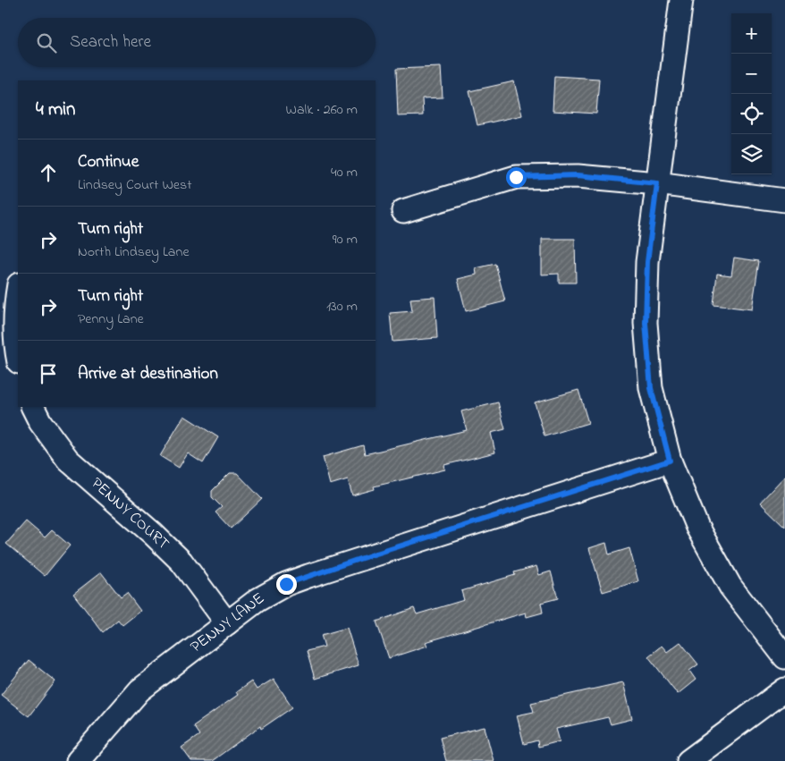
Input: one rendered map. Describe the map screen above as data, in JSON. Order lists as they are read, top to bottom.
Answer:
{
  "streets": {
    "street": ["PENNY COURT", "PENNY LANE"]
  },
  "crossings": [
    ["PENNY COURT", "PENNY LANE"]
  ],
  "page": {
    "map_buttons": ["+", "−"],
    "search": "Search here",
    "heading": ["4 min", "Walk · 260 m"],
    "list": [
      ["Continue", "Lindsey Court West", "40 m"],
      ["Turn right", "North Lindsey Lane", "90 m"],
      ["Turn right", "Penny Lane", "130 m"],
      "Arrive at destination"
    ]
  }
}
